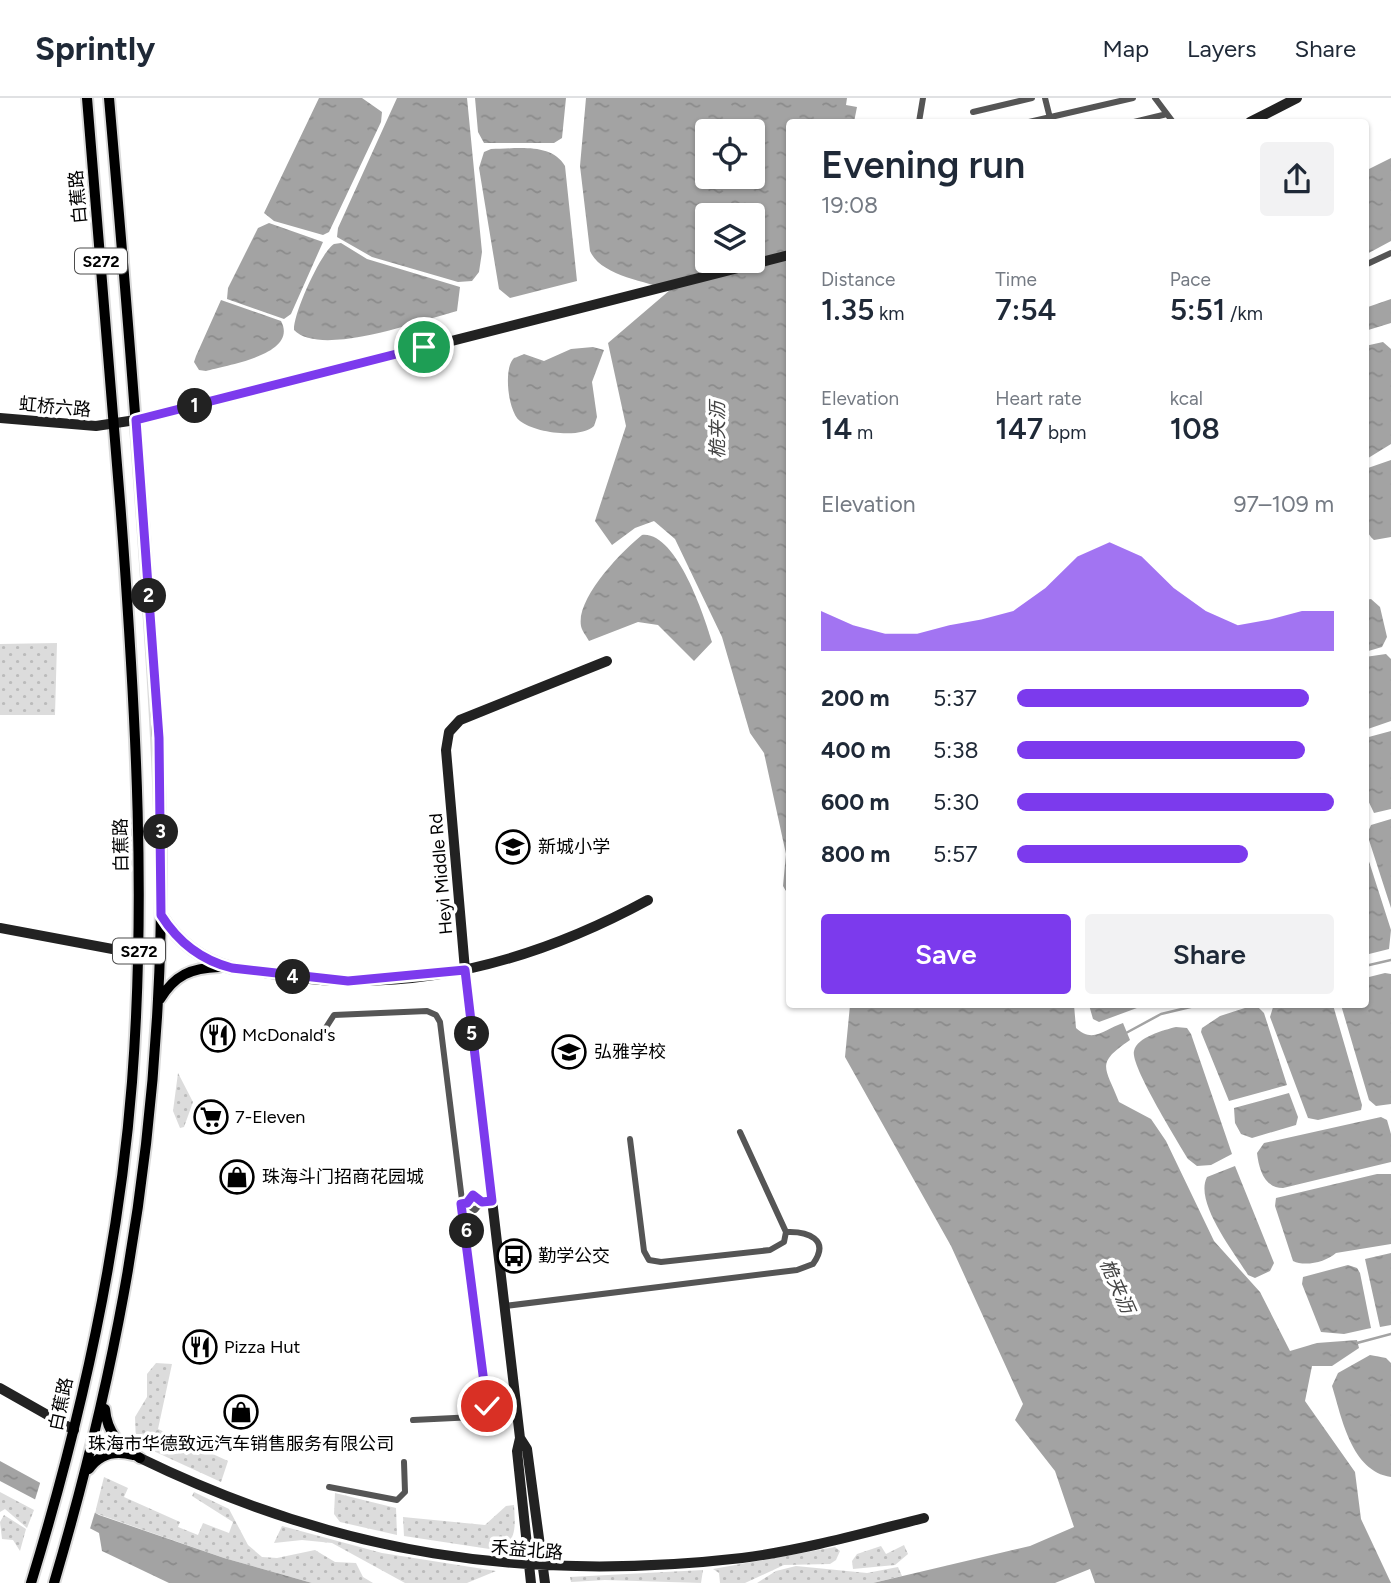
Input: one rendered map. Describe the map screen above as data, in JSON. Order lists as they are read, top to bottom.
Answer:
{
  "streets": {
    "main road": ["白蕉路", "S272"],
    "street": ["虹桥六路", "Heyi Middle Rd", "禾益北路"]
  },
  "crossings": [
    ["白蕉路", "虹桥六路"],
    ["S272", "虹桥六路"],
    ["Heyi Middle Rd", "禾益北路"]
  ],
  "water": ["桅夹沥"],
  "places": {
    "school or university": ["新城小学", "弘雅学校"],
    "restaurant": ["McDonald's", "Pizza Hut"],
    "supermarket": ["7-Eleven"],
    "shop": ["珠海斗门招商花园城", "珠海市华德致远汽车销售服务有限公司"],
    "bus stop": ["勤学公交"]
  },
  "page": {
    "header": "Sprintly",
    "nav": ["Map", "Layers", "Share"],
    "heading": ["Evening run", "19:08"],
    "stats": [
      ["Distance", "1.35 km"],
      ["Time", "7:54"],
      ["Pace", "5:51 /km"],
      ["Elevation", "14 m"],
      ["Heart rate", "147 bpm"],
      ["kcal", "108"]
    ],
    "pins": [
      "1",
      "2",
      "3",
      "4",
      "5",
      "6"
    ],
    "chart": ["Elevation", "97–109 m"],
    "list": [
      {
        "name": "200 m",
        "note": "5:37"
      },
      {
        "name": "400 m",
        "note": "5:38"
      },
      {
        "name": "600 m",
        "note": "5:30"
      },
      {
        "name": "800 m",
        "note": "5:57"
      }
    ],
    "buttons": ["Save", "Share"]
  }
}
